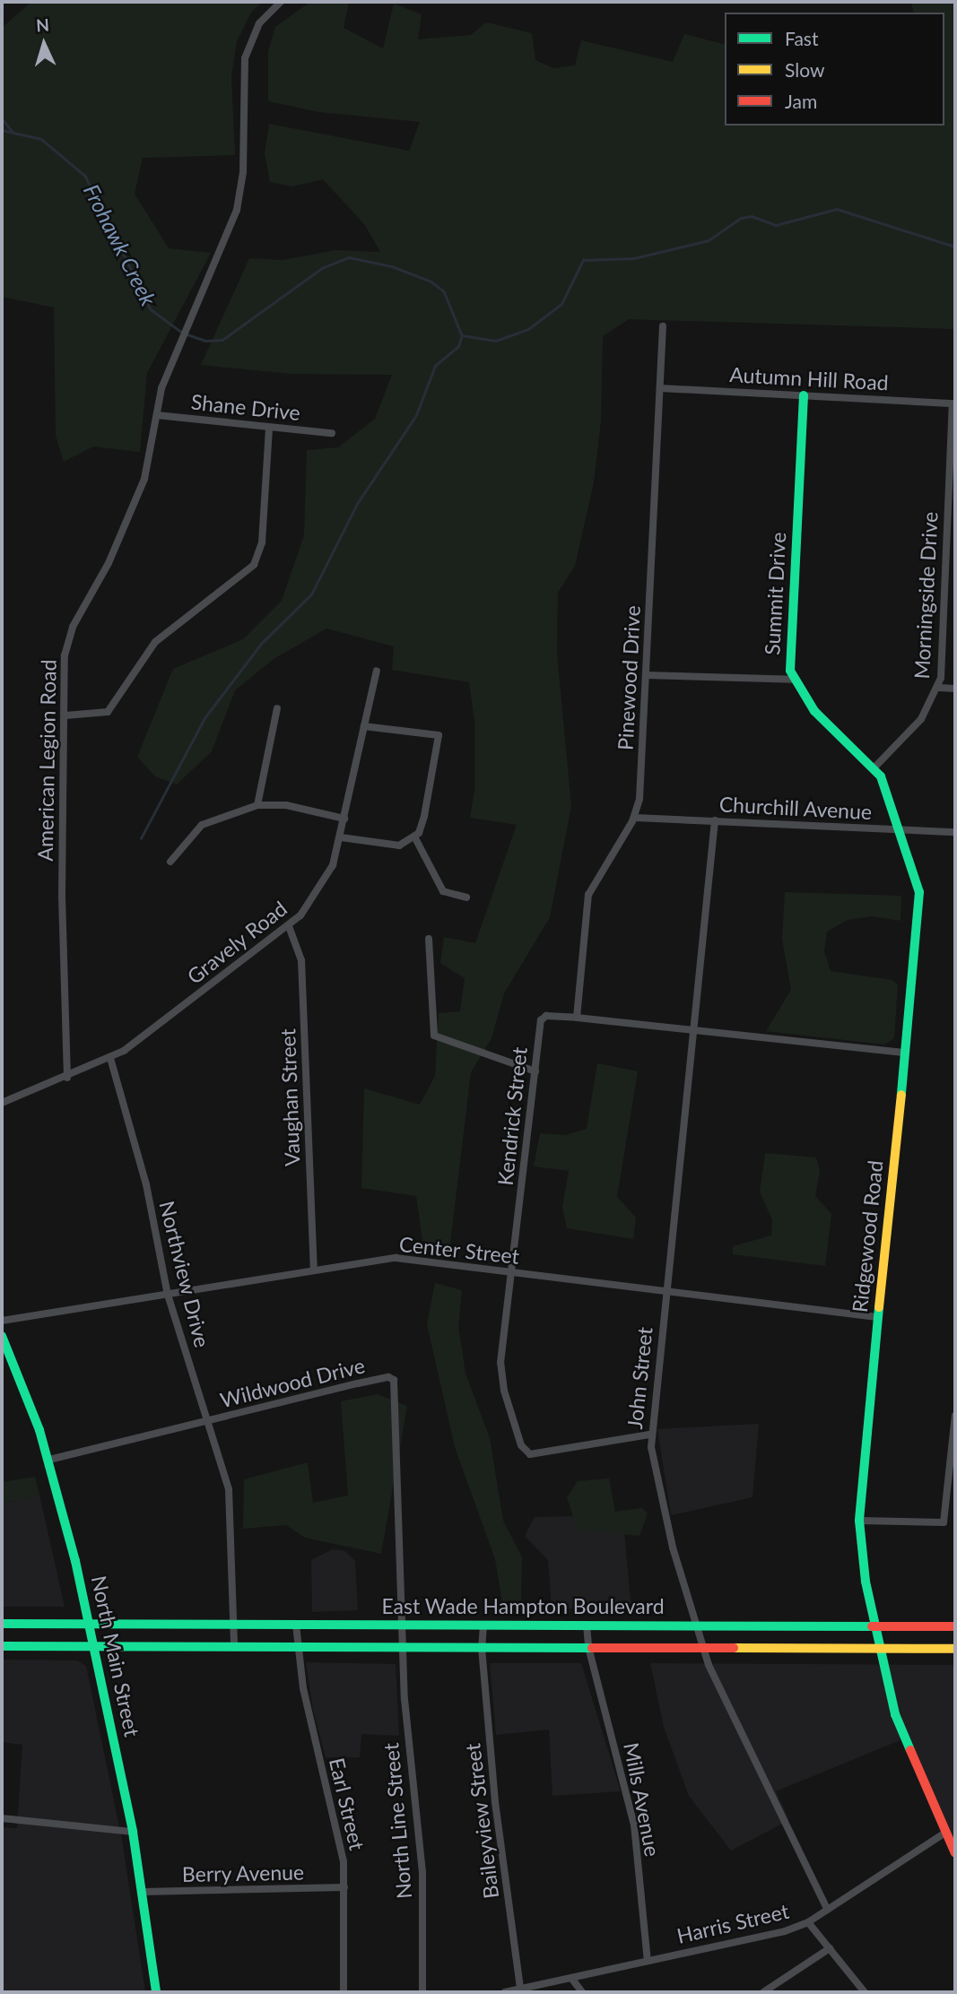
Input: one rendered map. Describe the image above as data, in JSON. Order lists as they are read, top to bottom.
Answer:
{
  "streets": {
    "main road": [
      "Summit Drive",
      "Ridgewood Road",
      "East Wade Hampton Boulevard",
      "North Main Street"
    ],
    "street": [
      "Autumn Hill Road",
      "Shane Drive",
      "Morningside Drive",
      "Pinewood Drive",
      "American Legion Road",
      "Churchill Avenue",
      "Gravely Road",
      "Vaughan Street",
      "Kendrick Street",
      "Center Street",
      "Northview Drive",
      "John Street",
      "Wildwood Drive",
      "Mills Avenue",
      "Earl Street",
      "North Line Street",
      "Baileyview Street",
      "Berry Avenue",
      "Harris Street"
    ]
  },
  "crossings": [
    ["Autumn Hill Road", "Summit Drive"],
    ["Autumn Hill Road", "Morningside Drive"],
    ["Autumn Hill Road", "Pinewood Drive"],
    ["Shane Drive", "American Legion Road"],
    ["Summit Drive", "Morningside Drive"],
    ["Summit Drive", "Churchill Avenue"],
    ["Summit Drive", "Ridgewood Road"],
    ["Pinewood Drive", "Churchill Avenue"],
    ["Pinewood Drive", "Kendrick Street"],
    ["American Legion Road", "Gravely Road"],
    ["Churchill Avenue", "Ridgewood Road"],
    ["Churchill Avenue", "John Street"],
    ["Gravely Road", "Vaughan Street"],
    ["Gravely Road", "Northview Drive"],
    ["Vaughan Street", "Center Street"],
    ["Kendrick Street", "Ridgewood Road"],
    ["Kendrick Street", "Center Street"],
    ["Kendrick Street", "John Street"],
    ["Ridgewood Road", "Center Street"],
    ["Ridgewood Road", "East Wade Hampton Boulevard"],
    ["Ridgewood Road", "Harris Street"],
    ["Center Street", "Northview Drive"],
    ["Center Street", "John Street"],
    ["Northview Drive", "Wildwood Drive"],
    ["Northview Drive", "East Wade Hampton Boulevard"],
    ["John Street", "East Wade Hampton Boulevard"],
    ["John Street", "Harris Street"],
    ["Wildwood Drive", "East Wade Hampton Boulevard"],
    ["Wildwood Drive", "North Main Street"],
    ["Wildwood Drive", "North Line Street"],
    ["East Wade Hampton Boulevard", "North Main Street"],
    ["East Wade Hampton Boulevard", "Mills Avenue"],
    ["East Wade Hampton Boulevard", "Earl Street"],
    ["East Wade Hampton Boulevard", "North Line Street"],
    ["East Wade Hampton Boulevard", "Baileyview Street"],
    ["North Main Street", "Berry Avenue"],
    ["Mills Avenue", "Harris Street"],
    ["Earl Street", "Berry Avenue"],
    ["Baileyview Street", "Harris Street"]
  ],
  "water": ["Frohawk Creek"],
  "legend": ["Fast", "Slow", "Jam"],
  "north": "top"
}
